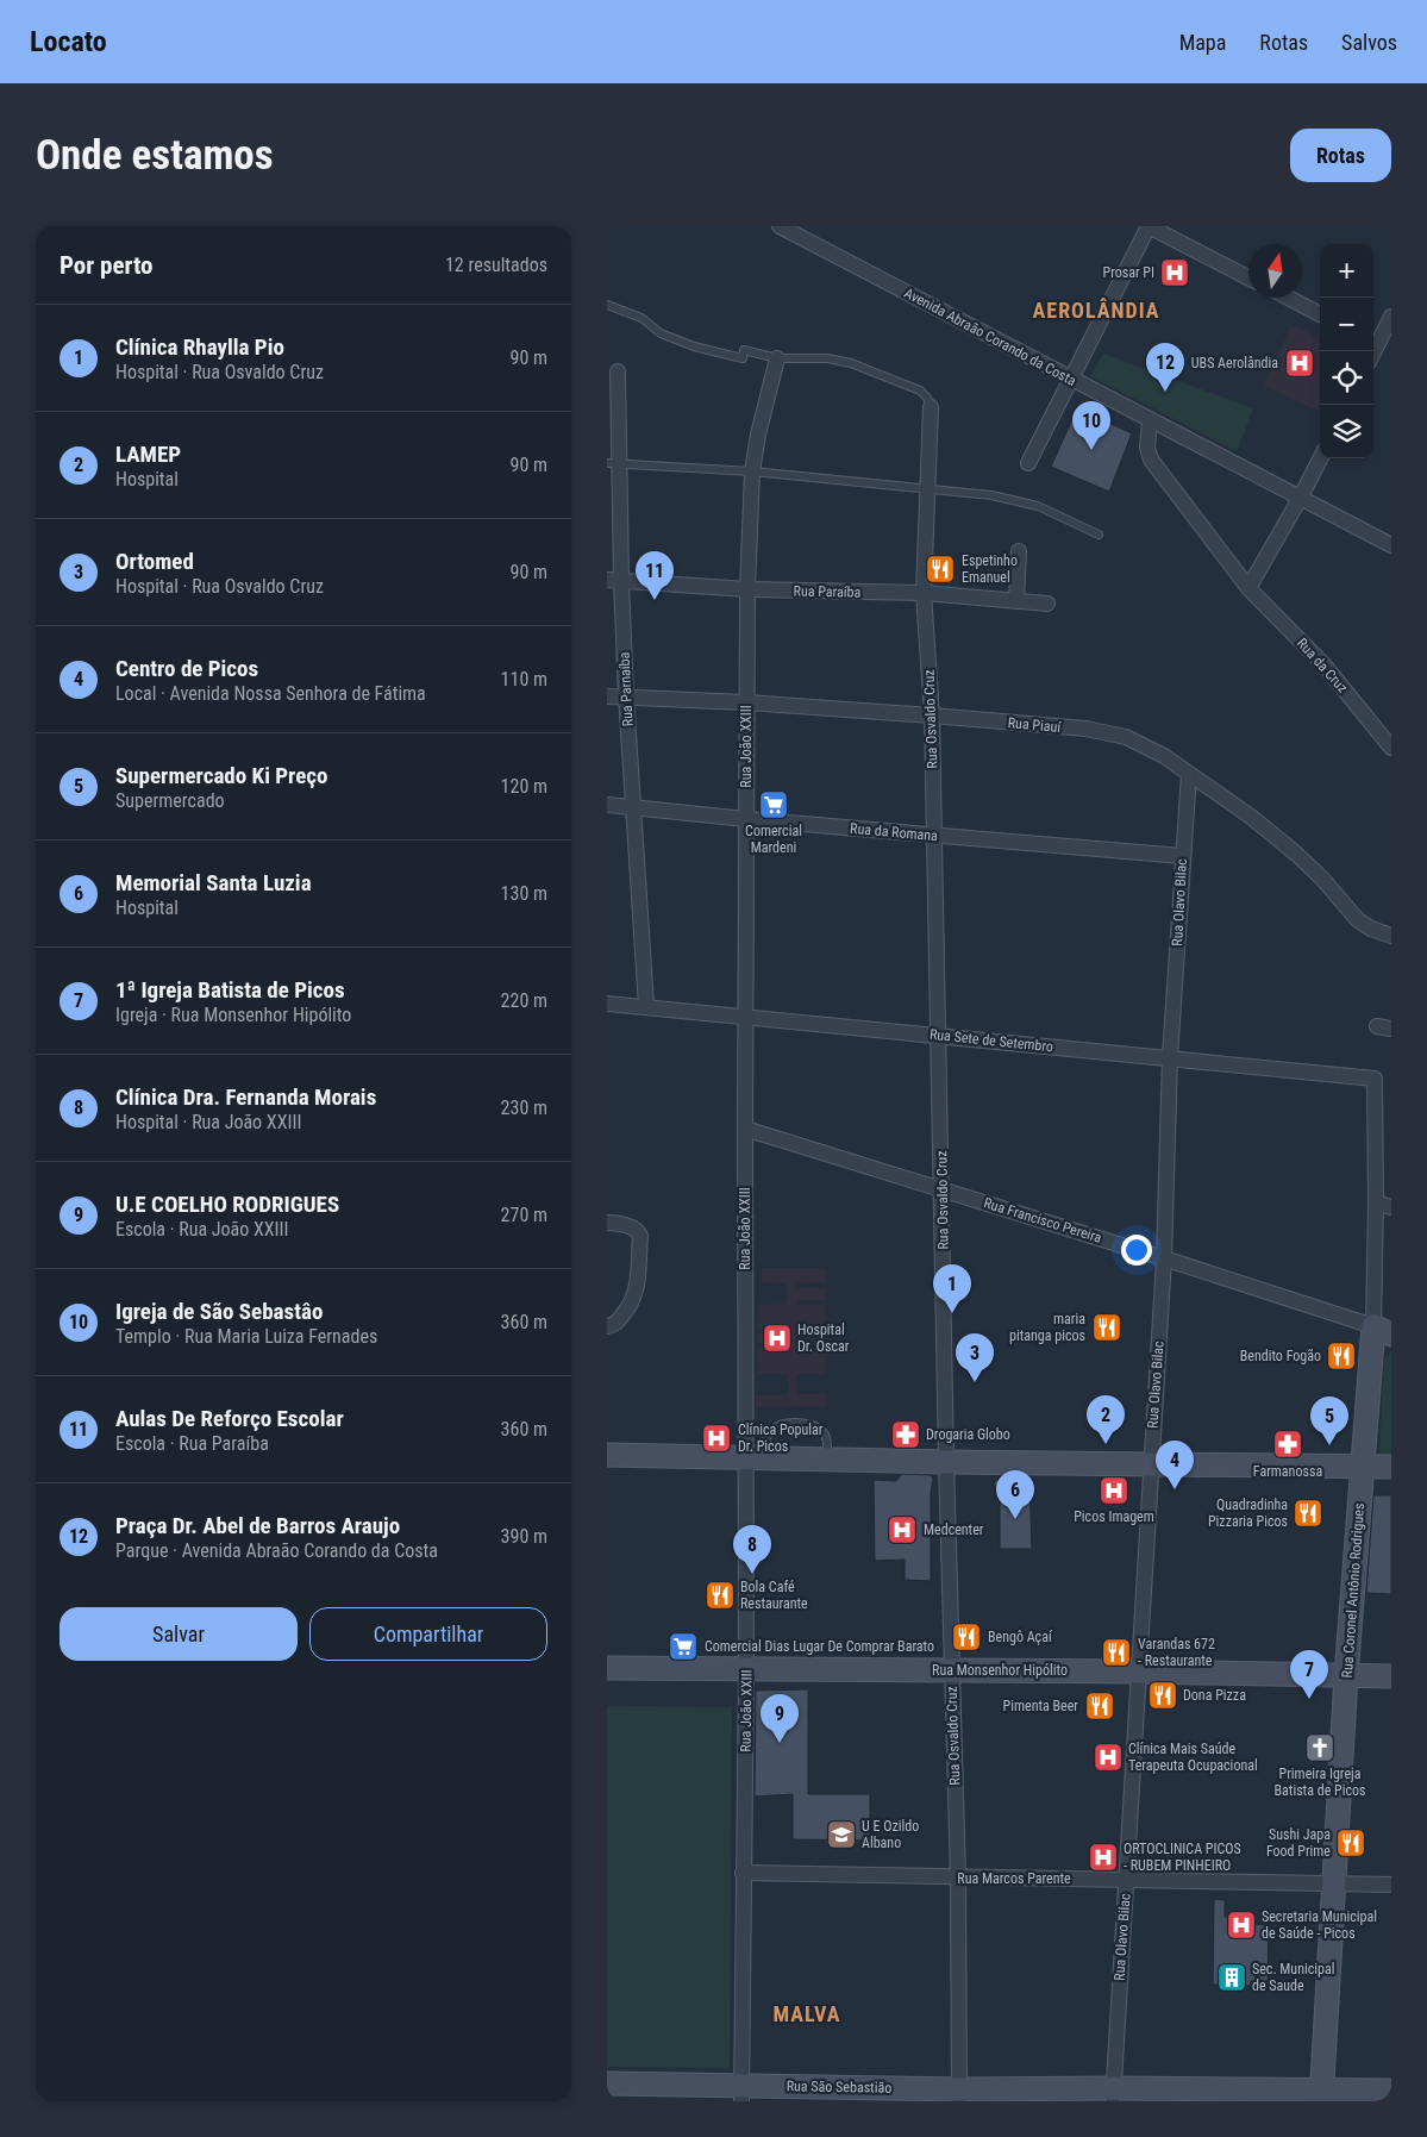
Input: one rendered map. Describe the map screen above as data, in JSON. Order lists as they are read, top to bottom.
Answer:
{
  "streets": {
    "street": [
      "Avenida Abraão Corando da Costa",
      "Rua Paraíba",
      "Rua da Cruz",
      "Rua Parnaíba",
      "Rua Osvaldo Cruz",
      "Rua Piauí",
      "Rua João XXIII",
      "Rua da Romana",
      "Rua Olavo Bilac",
      "Rua Sete de Setembro",
      "Rua Francisco Pereira",
      "Rua Coronel Antônio Rodrigues",
      "Rua Monsenhor Hipólito",
      "Rua Marcos Parente",
      "Rua São Sebastião"
    ]
  },
  "crossings": [
    ["Avenida Abraão Corando da Costa", "Rua da Cruz"],
    ["Rua Paraíba", "Rua Parnaíba"],
    ["Rua Paraíba", "Rua Osvaldo Cruz"],
    ["Rua Paraíba", "Rua João XXIII"],
    ["Rua Parnaíba", "Rua Piauí"],
    ["Rua Parnaíba", "Rua da Romana"],
    ["Rua Parnaíba", "Rua Sete de Setembro"],
    ["Rua Osvaldo Cruz", "Rua Piauí"],
    ["Rua Osvaldo Cruz", "Rua da Romana"],
    ["Rua Osvaldo Cruz", "Rua Sete de Setembro"],
    ["Rua Osvaldo Cruz", "Rua Francisco Pereira"],
    ["Rua Osvaldo Cruz", "Rua Monsenhor Hipólito"],
    ["Rua Osvaldo Cruz", "Rua Marcos Parente"],
    ["Rua Osvaldo Cruz", "Rua São Sebastião"],
    ["Rua Piauí", "Rua João XXIII"],
    ["Rua Piauí", "Rua Olavo Bilac"],
    ["Rua João XXIII", "Rua da Romana"],
    ["Rua João XXIII", "Rua Sete de Setembro"],
    ["Rua João XXIII", "Rua Francisco Pereira"],
    ["Rua João XXIII", "Rua Monsenhor Hipólito"],
    ["Rua João XXIII", "Rua Marcos Parente"],
    ["Rua João XXIII", "Rua São Sebastião"],
    ["Rua da Romana", "Rua Olavo Bilac"],
    ["Rua Olavo Bilac", "Rua Sete de Setembro"],
    ["Rua Olavo Bilac", "Rua Francisco Pereira"],
    ["Rua Olavo Bilac", "Rua Monsenhor Hipólito"],
    ["Rua Olavo Bilac", "Rua Marcos Parente"],
    ["Rua Olavo Bilac", "Rua São Sebastião"],
    ["Rua Sete de Setembro", "Rua Coronel Antônio Rodrigues"],
    ["Rua Francisco Pereira", "Rua Coronel Antônio Rodrigues"],
    ["Rua Coronel Antônio Rodrigues", "Rua Monsenhor Hipólito"],
    ["Rua Coronel Antônio Rodrigues", "Rua Marcos Parente"],
    ["Rua Coronel Antônio Rodrigues", "Rua São Sebastião"]
  ],
  "districts": ["AEROLÂNDIA", "MALVA"],
  "places": {
    "hospital": [
      "Prosar PI",
      "UBS Aerolândia",
      "Hospital Dr. Oscar",
      "Clínica Popular Dr. Picos",
      "Picos Imagem",
      "Medcenter",
      "Clínica Mais Saúde Terapeuta Ocupacional",
      "ORTOCLINICA PICOS - RUBEM PINHEIRO",
      "Secretaria Municipal de Saúde - Picos"
    ],
    "restaurant": [
      "Espetinho Emanuel",
      "maria pitanga picos",
      "Bendito Fogão",
      "Quadradinha Pizzaria Picos",
      "Bola Café Restaurante",
      "Bengô Açaí",
      "Varandas 672 - Restaurante",
      "Dona Pizza",
      "Pimenta Beer",
      "Sushi Japa Food Prime"
    ],
    "supermarket": ["Comercial Mardeni", "Comercial Dias Lugar De Comprar Barato"],
    "pharmacy": ["Drogaria Globo", "Farmanossa"],
    "church": ["Primeira Igreja Batista de Picos"],
    "school or university": ["U E Ozildo Albano"],
    "building": ["Sec. Municipal de Saude"]
  },
  "north": "top",
  "page": {
    "header": "Locato",
    "nav": ["Mapa", "Rotas", "Salvos"],
    "buttons": [
      "Rotas",
      ["Salvar", "Compartilhar"]
    ],
    "title": "Onde estamos",
    "heading": ["Por perto", "12 resultados"],
    "map_buttons": ["+", "−"],
    "list": [
      {
        "mark": "1",
        "name": "Clínica Rhaylla Pio",
        "note": "Hospital · Rua Osvaldo Cruz",
        "value": "90 m"
      },
      {
        "mark": "2",
        "name": "LAMEP",
        "note": "Hospital",
        "value": "90 m"
      },
      {
        "mark": "3",
        "name": "Ortomed",
        "note": "Hospital · Rua Osvaldo Cruz",
        "value": "90 m"
      },
      {
        "mark": "4",
        "name": "Centro de Picos",
        "note": "Local · Avenida Nossa Senhora de Fátima",
        "value": "110 m"
      },
      {
        "mark": "5",
        "name": "Supermercado Ki Preço",
        "note": "Supermercado",
        "value": "120 m"
      },
      {
        "mark": "6",
        "name": "Memorial Santa Luzia",
        "note": "Hospital",
        "value": "130 m"
      },
      {
        "mark": "7",
        "name": "1ª Igreja Batista de Picos",
        "note": "Igreja · Rua Monsenhor Hipólito",
        "value": "220 m"
      },
      {
        "mark": "8",
        "name": "Clínica Dra. Fernanda Morais",
        "note": "Hospital · Rua João XXIII",
        "value": "230 m"
      },
      {
        "mark": "9",
        "name": "U.E COELHO RODRIGUES",
        "note": "Escola · Rua João XXIII",
        "value": "270 m"
      },
      {
        "mark": "10",
        "name": "Igreja de São Sebastâo",
        "note": "Templo · Rua Maria Luiza Fernades",
        "value": "360 m"
      },
      {
        "mark": "11",
        "name": "Aulas De Reforço Escolar",
        "note": "Escola · Rua Paraíba",
        "value": "360 m"
      },
      {
        "mark": "12",
        "name": "Praça Dr. Abel de Barros Araujo",
        "note": "Parque · Avenida Abraão Corando da Costa",
        "value": "390 m"
      }
    ],
    "pins": [
      "12",
      "10",
      "11",
      "1",
      "3",
      "2",
      "5",
      "4",
      "6",
      "8",
      "7",
      "9"
    ]
  }
}
